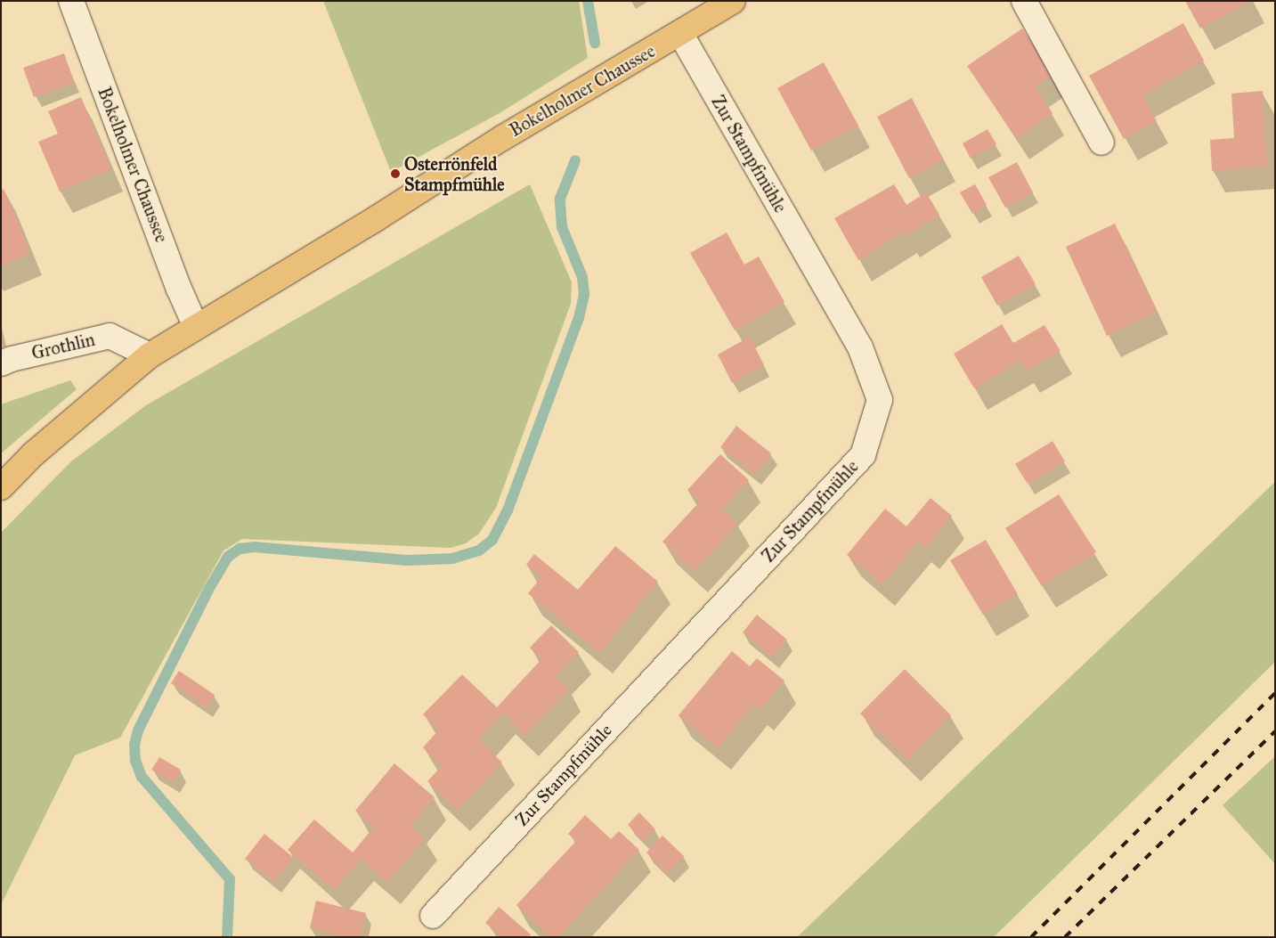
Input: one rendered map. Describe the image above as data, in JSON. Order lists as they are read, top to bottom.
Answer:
{
  "streets": {
    "main road": ["Bokelholmer Chaussee"],
    "street": ["Zur Stampfmühle", "Grothlin"]
  },
  "crossings": [
    ["Bokelholmer Chaussee", "Zur Stampfmühle"],
    ["Bokelholmer Chaussee", "Grothlin"]
  ],
  "places": ["Osterrönfeld Stampfmühle"]
}
